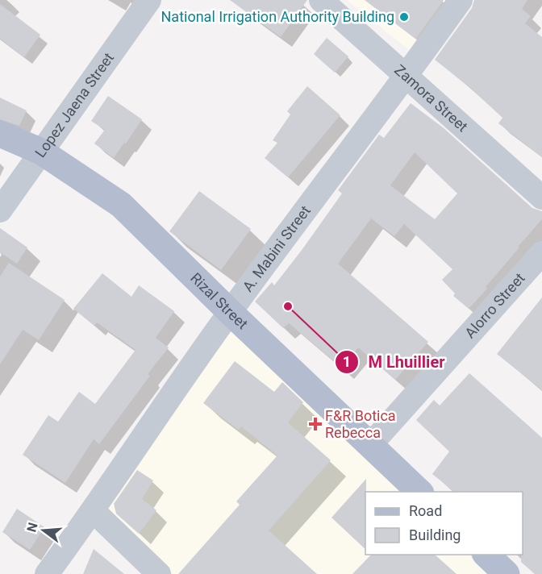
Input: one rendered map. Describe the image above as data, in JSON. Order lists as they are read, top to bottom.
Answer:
{
  "streets": {
    "main road": ["Rizal Street"],
    "street": [
      "Zamora Street",
      "Lopez Jaena Street",
      "A. Mabini Street",
      "Alorro Street"
    ]
  },
  "crossings": [
    ["Zamora Street", "A. Mabini Street"],
    ["Lopez Jaena Street", "Rizal Street"],
    ["A. Mabini Street", "Rizal Street"],
    ["Rizal Street", "Alorro Street"]
  ],
  "places": {
    "other": ["National Irrigation Authority Building", "M Lhuillier"],
    "health": ["F&R Botica Rebecca"]
  },
  "legend": ["Road", "Building"],
  "north": "left"
}
